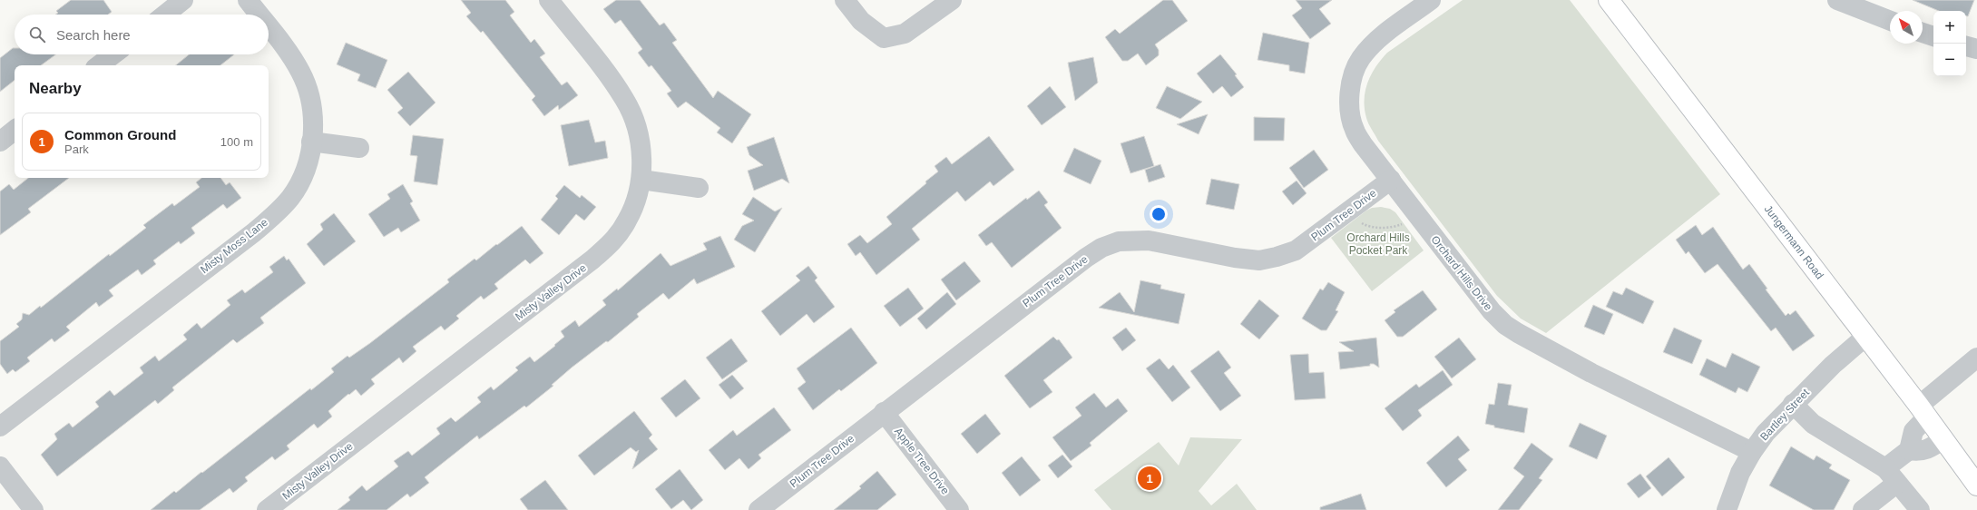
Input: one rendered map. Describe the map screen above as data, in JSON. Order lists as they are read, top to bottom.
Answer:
{
  "streets": {
    "main road": ["Jungermann Road"],
    "street": [
      "Plum Tree Drive",
      "Misty Moss Lane",
      "Orchard Hills Drive",
      "Misty Valley Drive",
      "Bartley Street",
      "Apple Tree Drive"
    ]
  },
  "crossings": [
    ["Plum Tree Drive", "Orchard Hills Drive"],
    ["Plum Tree Drive", "Apple Tree Drive"],
    ["Jungermann Road", "Bartley Street"],
    ["Orchard Hills Drive", "Bartley Street"]
  ],
  "parks": ["Orchard Hills Pocket Park"],
  "north": "top left",
  "page": {
    "map_buttons": ["+", "−"],
    "search": "Search here",
    "heading": "Nearby",
    "list": [
      {
        "mark": "1",
        "name": "Common Ground",
        "note": "Park",
        "value": "100 m"
      }
    ],
    "pins": "1"
  }
}
